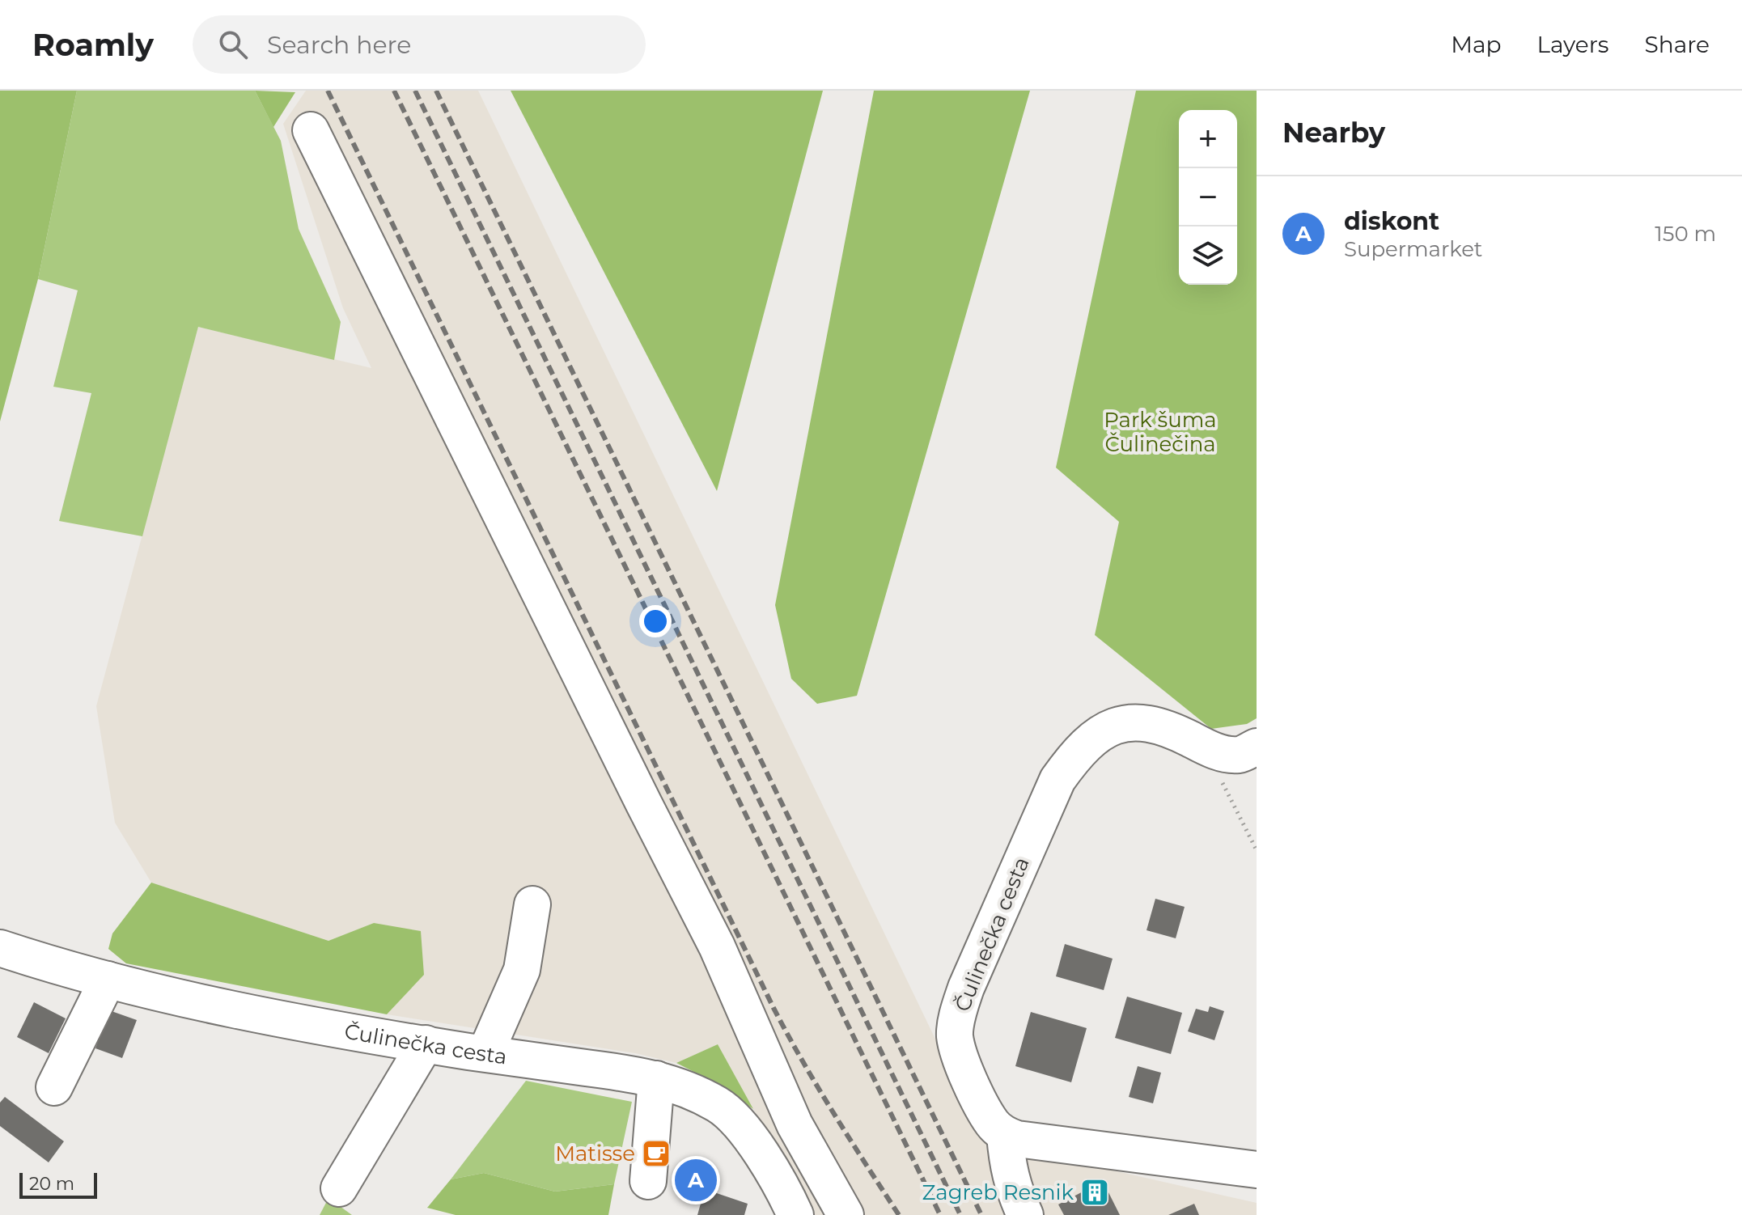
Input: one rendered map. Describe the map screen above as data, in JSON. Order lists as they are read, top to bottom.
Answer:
{
  "streets": {
    "street": ["Čulinečka cesta"]
  },
  "parks": ["Park šuma Čulinečina"],
  "places": {
    "cafe": ["Matisse"],
    "building": ["Zagreb Resnik"]
  },
  "scale_bar": "20 m",
  "page": {
    "header": "Roamly",
    "search": "Search here",
    "nav": ["Map", "Layers", "Share"],
    "heading": "Nearby",
    "map_buttons": ["+", "−"],
    "list": [
      {
        "mark": "A",
        "name": "diskont",
        "note": "Supermarket",
        "value": "150 m"
      }
    ],
    "pins": "A",
    "scale": "20 m"
  }
}
